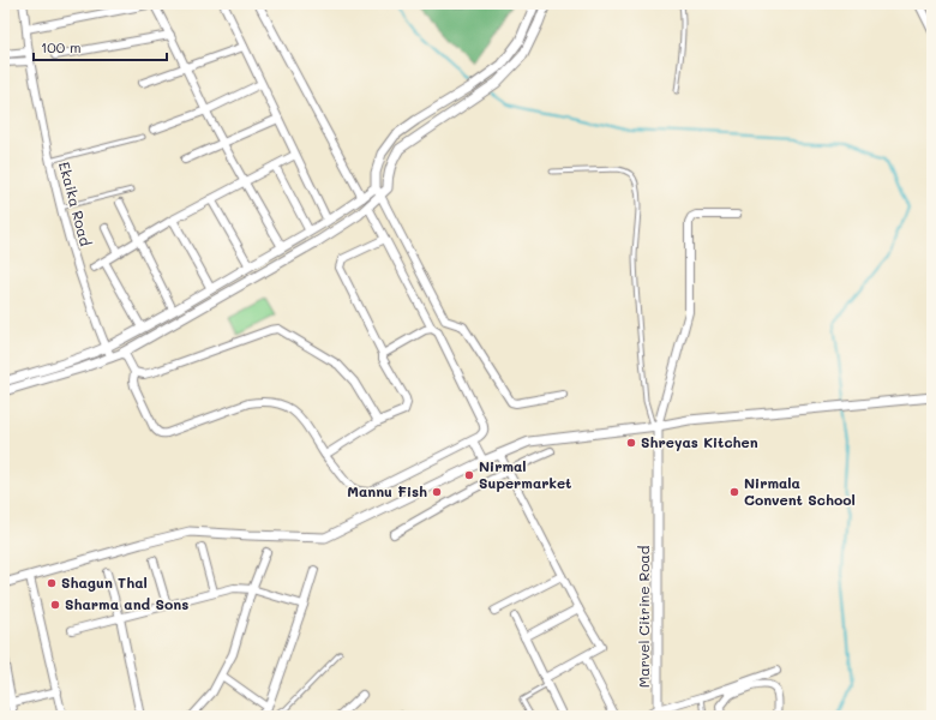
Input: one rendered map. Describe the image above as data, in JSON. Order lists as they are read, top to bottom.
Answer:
{
  "streets": {
    "street": ["Ekaika Road", "Marvel Citrine Road"]
  },
  "places": [
    "Shreyas Kitchen",
    "Nirmal Supermarket",
    "Mannu Fish",
    "Nirmala Convent School",
    "Shagun Thal",
    "Sharma and Sons"
  ],
  "scale_bar": "100 m"
}
